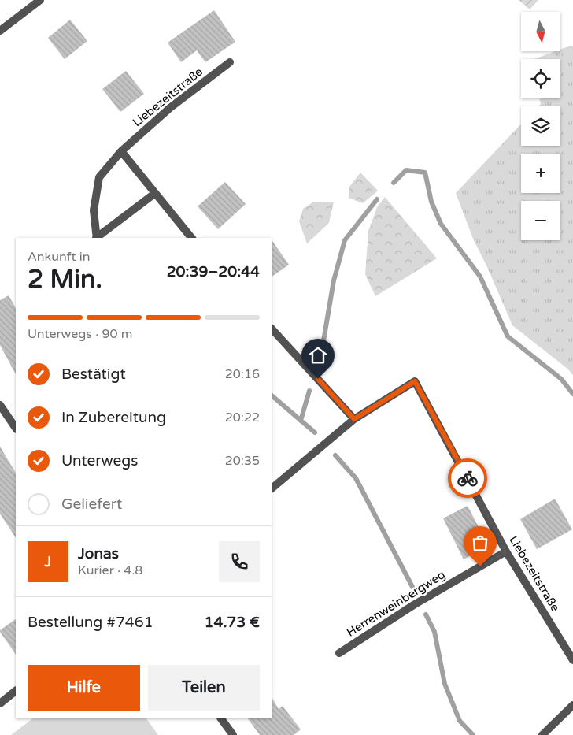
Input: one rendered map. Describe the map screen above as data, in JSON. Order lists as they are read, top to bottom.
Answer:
{
  "streets": {
    "street": ["Liebezeitstraße", "Herrenweinbergweg"]
  },
  "crossings": [
    ["Liebezeitstraße", "Herrenweinbergweg"]
  ],
  "north": "bottom",
  "page": {
    "map_buttons": ["+", "−"],
    "heading": ["2 Min.", "Ankunft in", "20:39–20:44"],
    "panel": [
      "Jonas",
      "Kurier · 4.8",
      "Bestellung #7461",
      "14.73 €"
    ],
    "bar": "Unterwegs · 90 m",
    "list": [
      ["Bestätigt", "20:16"],
      ["In Zubereitung", "20:22"],
      ["Unterwegs", "20:35"],
      "Geliefert"
    ],
    "round": "J",
    "buttons": ["Hilfe", "Teilen"]
  }
}
